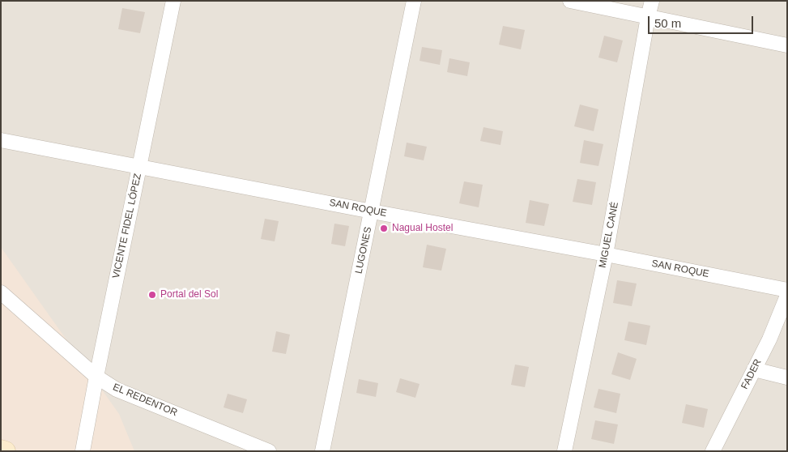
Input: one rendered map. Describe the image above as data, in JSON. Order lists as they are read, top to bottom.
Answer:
{
  "streets": {
    "street": [
      "SAN ROQUE",
      "VICENTE FIDEL LÓPEZ",
      "MIGUEL CANÉ",
      "LUGONES",
      "FADER",
      "EL REDENTOR"
    ]
  },
  "crossings": [
    ["SAN ROQUE", "VICENTE FIDEL LÓPEZ"],
    ["SAN ROQUE", "MIGUEL CANÉ"],
    ["SAN ROQUE", "LUGONES"],
    ["VICENTE FIDEL LÓPEZ", "EL REDENTOR"]
  ],
  "places": ["Nagual Hostel", "Portal del Sol"],
  "scale_bar": "50 m"
}
